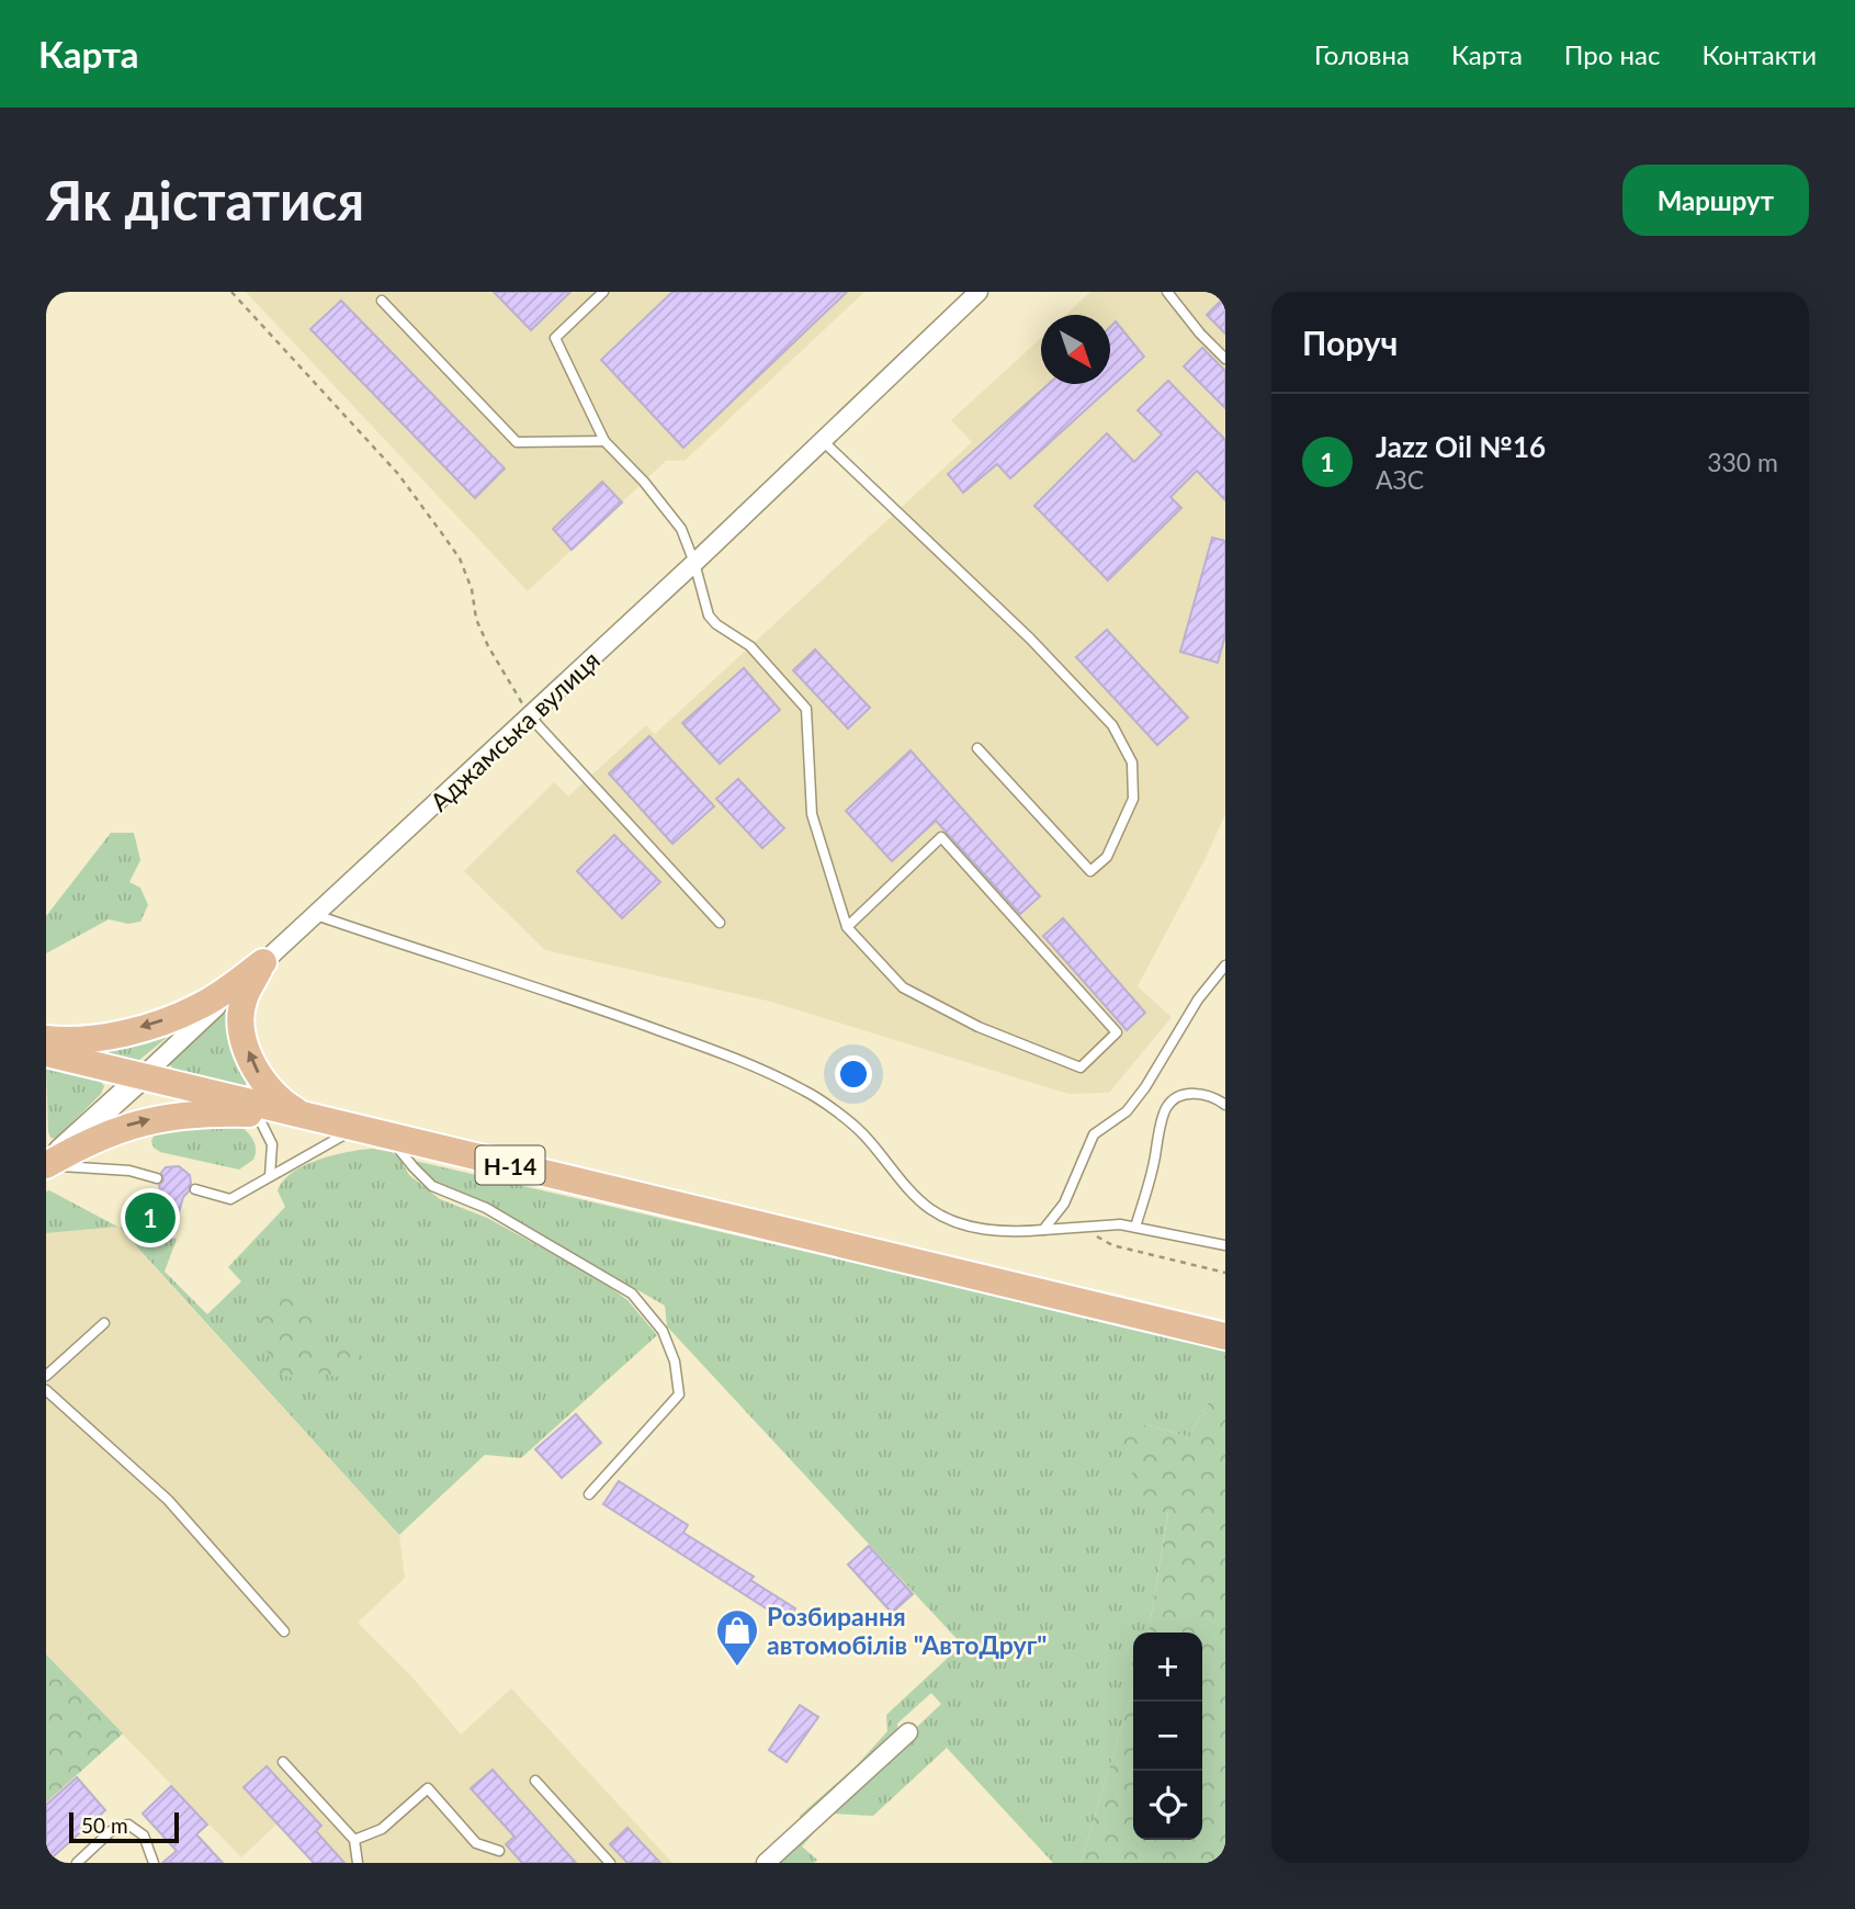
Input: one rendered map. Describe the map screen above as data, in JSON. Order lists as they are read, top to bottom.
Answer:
{
  "streets": {
    "main road": ["Аджамська вулиця", "Н-14"]
  },
  "crossings": [
    ["Аджамська вулиця", "Н-14"]
  ],
  "places": {
    "shop": ["Розбирання автомобілів \"АвтоДруг\""]
  },
  "scale_bar": "50 m",
  "north": "bottom right",
  "page": {
    "header": "Карта",
    "nav": [
      "Головна",
      "Карта",
      "Про нас",
      "Контакти"
    ],
    "buttons": "Маршрут",
    "title": "Як дістатися",
    "heading": "Поруч",
    "list": [
      {
        "mark": "1",
        "name": "Jazz Oil №16",
        "note": "АЗС",
        "value": "330 m"
      }
    ],
    "pins": "1",
    "map_buttons": ["+", "−"],
    "scale": "50 m"
  }
}
